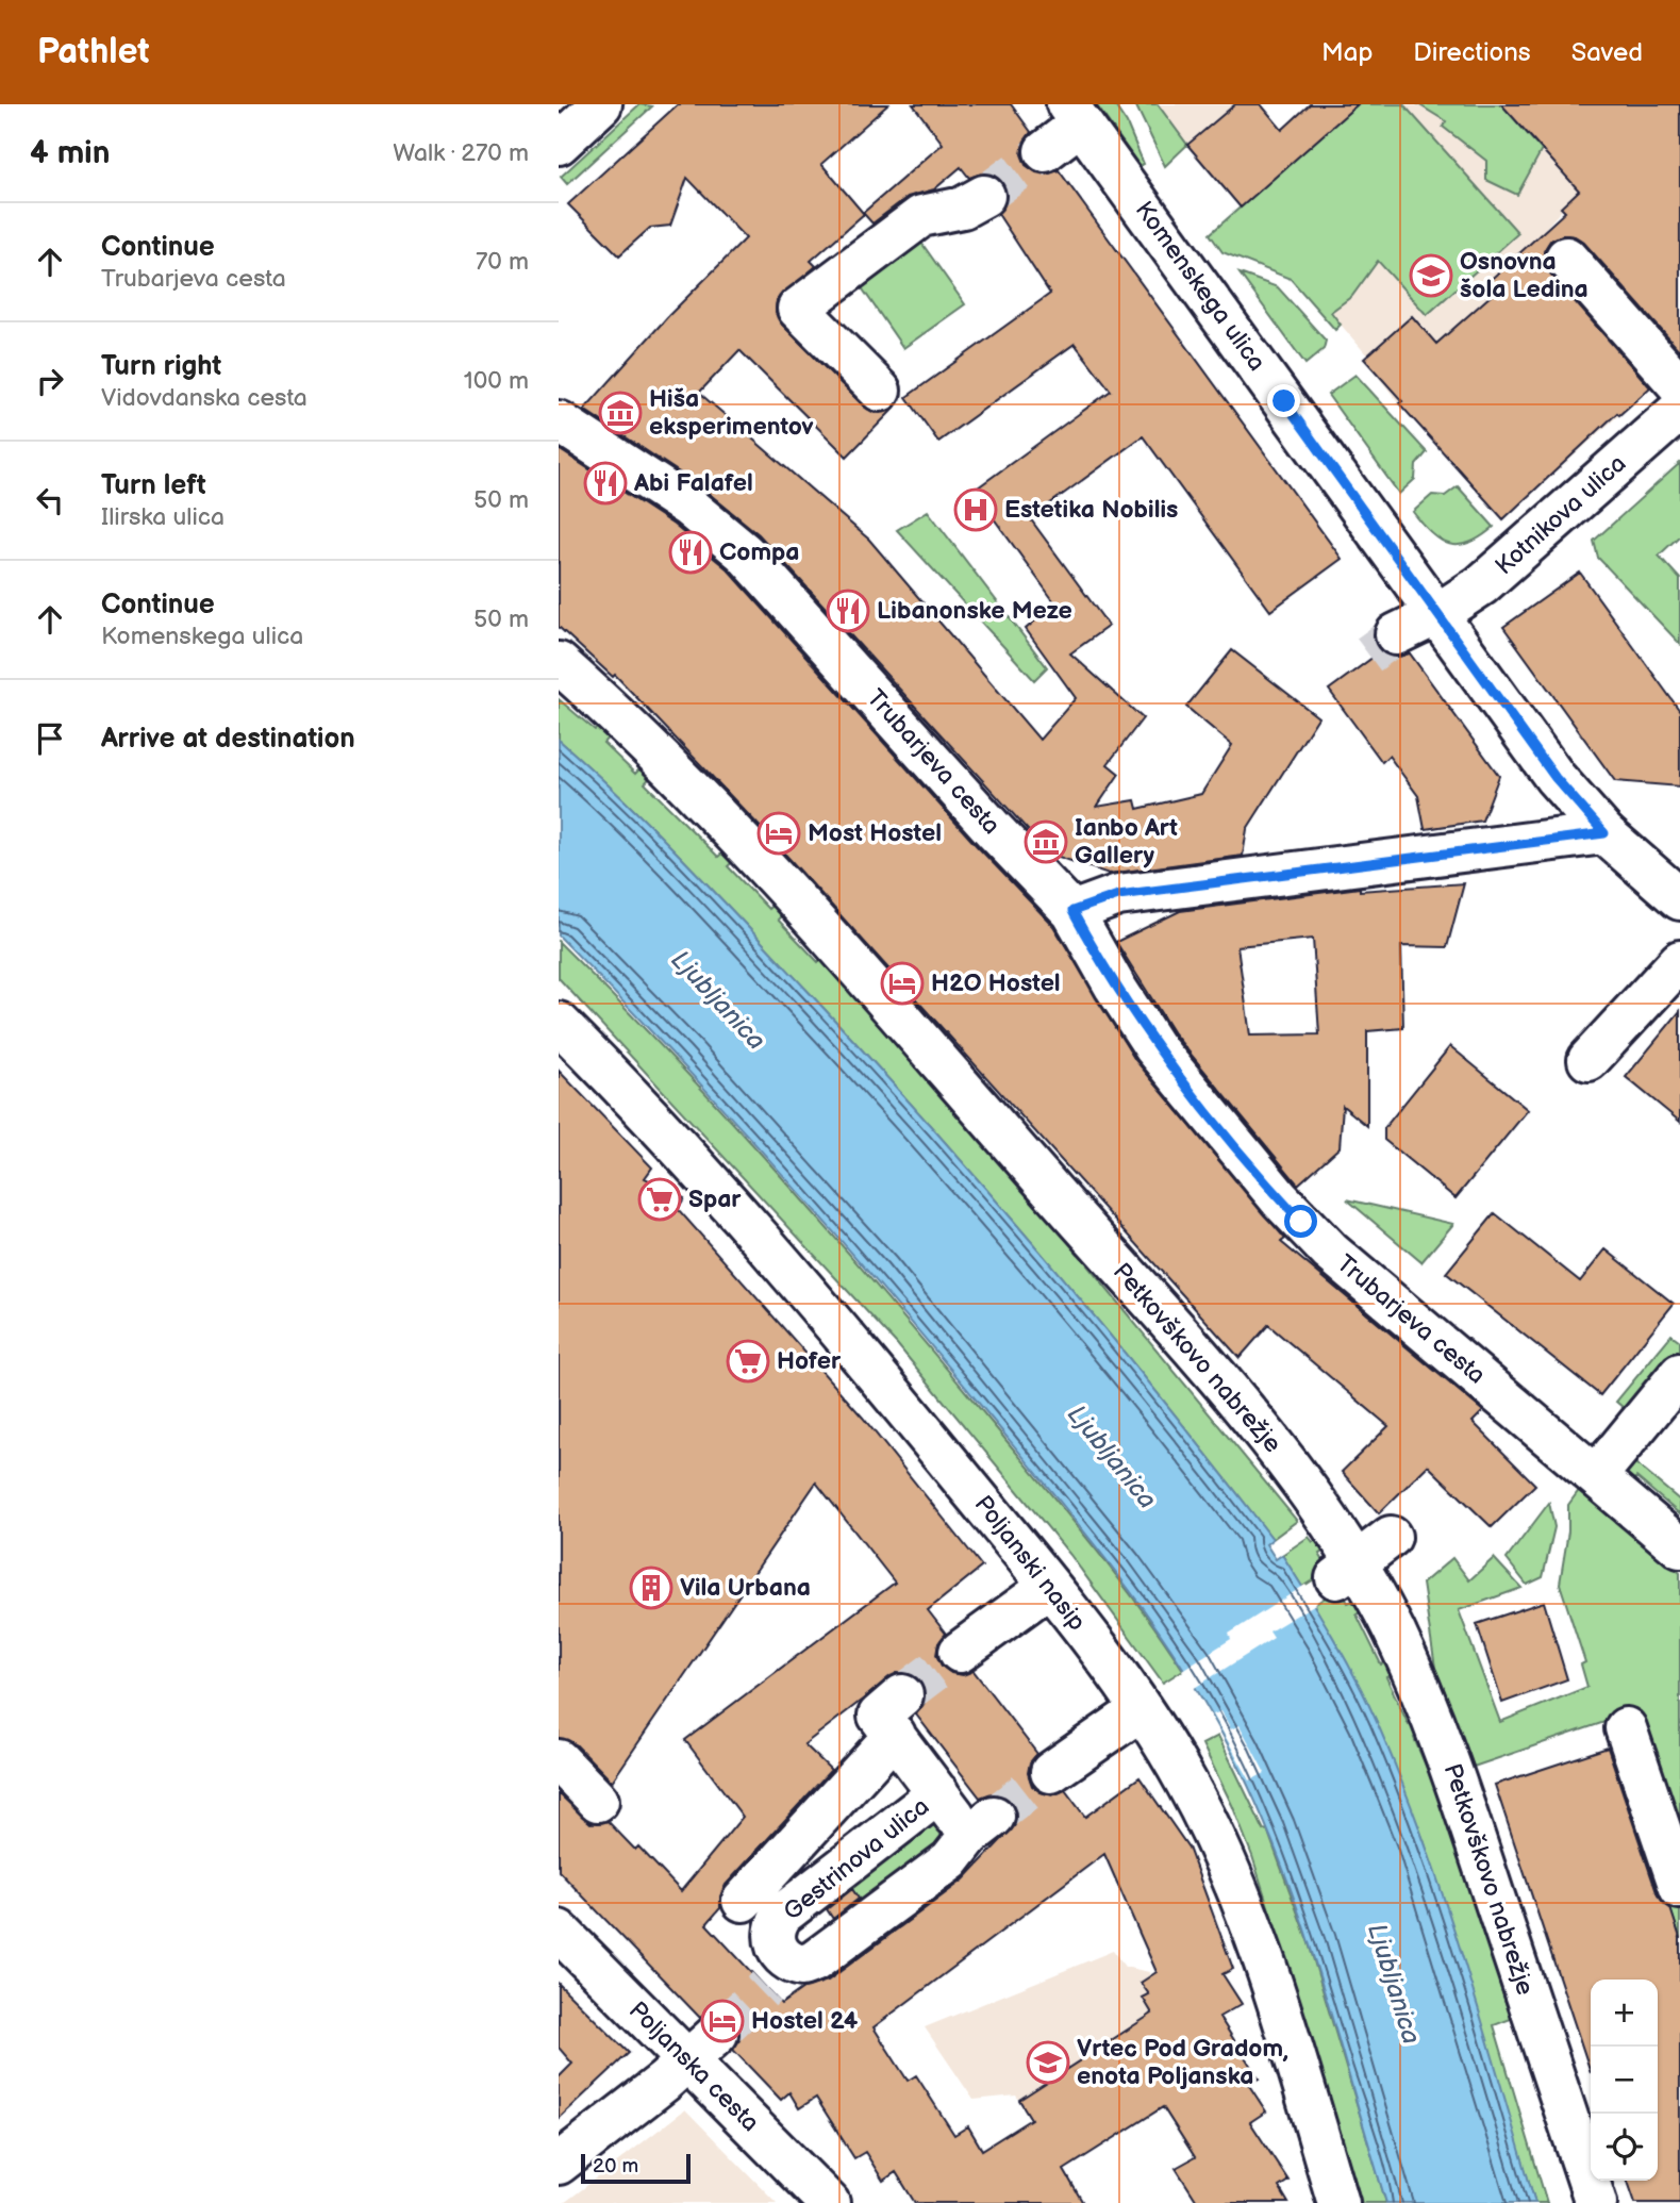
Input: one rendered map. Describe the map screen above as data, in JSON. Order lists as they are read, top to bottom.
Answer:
{
  "streets": {
    "street": [
      "Komenskega ulica",
      "Kotnikova ulica",
      "Trubarjeva cesta",
      "Petkovškovo nabrežje",
      "Poljanski nasip",
      "Gestrinova ulica",
      "Poljanska cesta"
    ]
  },
  "crossings": [
    ["Komenskega ulica", "Kotnikova ulica"]
  ],
  "water": ["Ljubljanica"],
  "places": {
    "school or university": ["Osnovna šola Ledina", "Vrtec Pod Gradom, enota Poljanska"],
    "museum": ["Hiša eksperimentov", "Ianbo Art Gallery"],
    "restaurant": ["Abi Falafel", "Compa", "Libanonske Meze"],
    "hospital": ["Estetika Nobilis"],
    "hotel": ["Most Hostel", "H2O Hostel", "Hostel 24"],
    "supermarket": ["Spar", "Hofer"],
    "building": ["Vila Urbana"]
  },
  "scale_bar": "20 m",
  "page": {
    "header": "Pathlet",
    "nav": ["Map", "Directions", "Saved"],
    "heading": ["4 min", "Walk · 270 m"],
    "list": [
      ["Continue", "Trubarjeva cesta", "70 m"],
      ["Turn right", "Vidovdanska cesta", "100 m"],
      ["Turn left", "Ilirska ulica", "50 m"],
      ["Continue", "Komenskega ulica", "50 m"],
      "Arrive at destination"
    ],
    "map_buttons": ["+", "−"],
    "scale": "20 m"
  }
}
